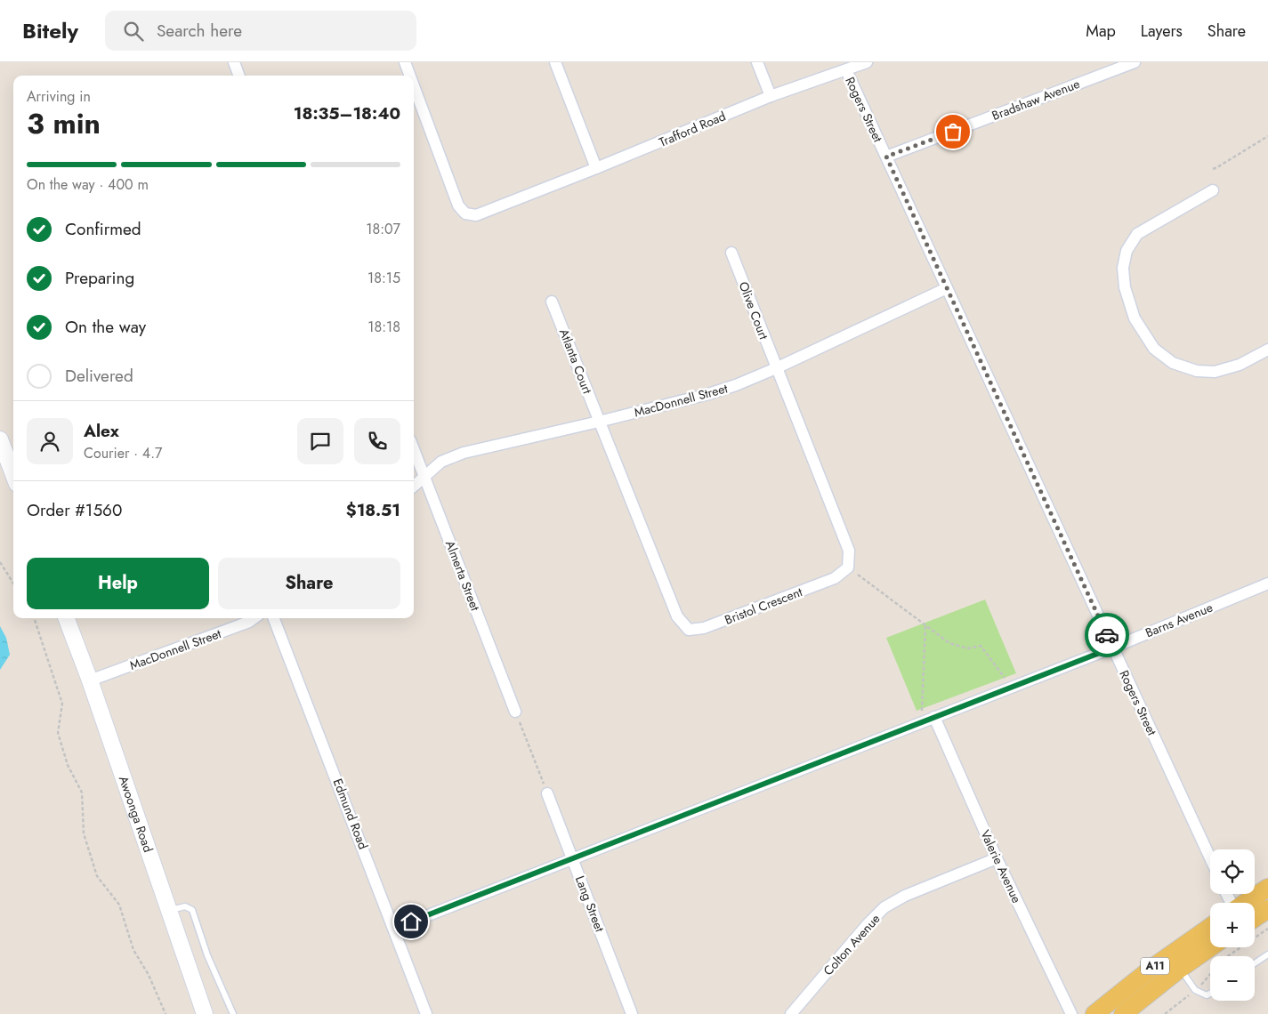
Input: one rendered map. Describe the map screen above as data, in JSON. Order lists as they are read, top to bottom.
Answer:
{
  "streets": {
    "main road": ["Awoonga Road", "A11"],
    "street": [
      "Bradshaw Avenue",
      "Rogers Street",
      "Trafford Road",
      "Olive Court",
      "Atlanta Court",
      "MacDonnell Street",
      "Almerta Street",
      "Bristol Crescent",
      "Barns Avenue",
      "Edmund Road",
      "Valerie Avenue",
      "Lang Street",
      "Colton Avenue"
    ]
  },
  "crossings": [
    ["Bradshaw Avenue", "Rogers Street"],
    ["Rogers Street", "Trafford Road"],
    ["Rogers Street", "MacDonnell Street"],
    ["Rogers Street", "Barns Avenue"],
    ["Olive Court", "MacDonnell Street"],
    ["Atlanta Court", "MacDonnell Street"],
    ["Atlanta Court", "Bristol Crescent"],
    ["MacDonnell Street", "Almerta Street"],
    ["MacDonnell Street", "Bristol Crescent"],
    ["MacDonnell Street", "Awoonga Road"],
    ["Barns Avenue", "Edmund Road"],
    ["Barns Avenue", "Valerie Avenue"],
    ["Barns Avenue", "Lang Street"],
    ["Valerie Avenue", "Colton Avenue"]
  ],
  "page": {
    "header": "Bitely",
    "search": "Search here",
    "nav": ["Map", "Layers", "Share"],
    "heading": ["3 min", "Arriving in", "18:35–18:40"],
    "panel": [
      "Alex",
      "Courier · 4.7",
      "Order #1560",
      "$18.51"
    ],
    "bar": "On the way · 400 m",
    "list": [
      ["Confirmed", "18:07"],
      ["Preparing", "18:15"],
      ["On the way", "18:18"],
      "Delivered"
    ],
    "buttons": ["Help", "Share"],
    "map_buttons": ["+", "−"]
  }
}
